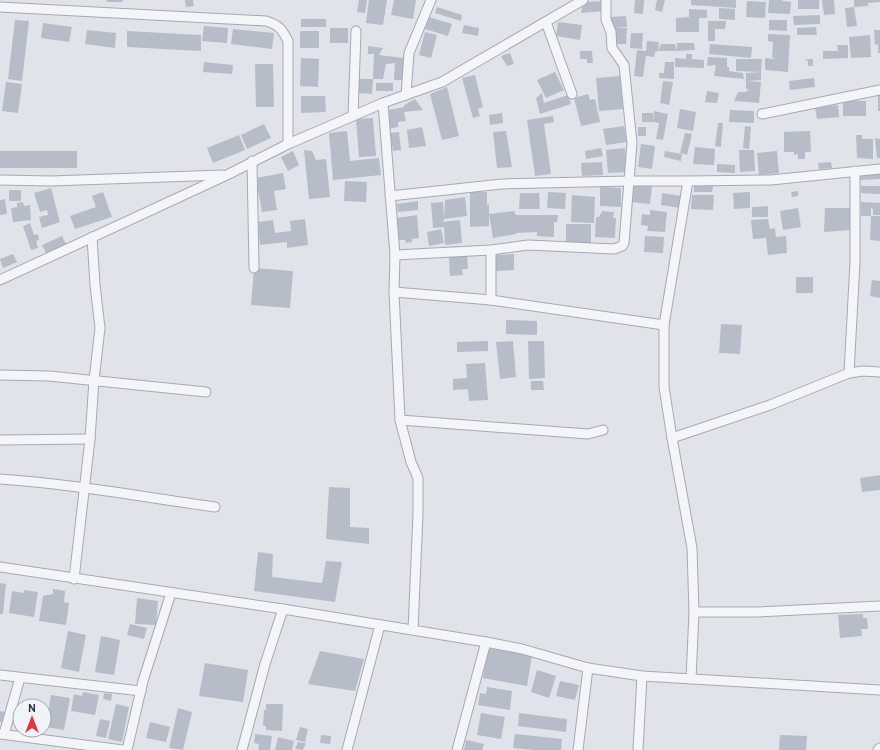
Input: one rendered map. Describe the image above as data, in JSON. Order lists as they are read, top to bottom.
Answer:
{
  "north": "top"
}
